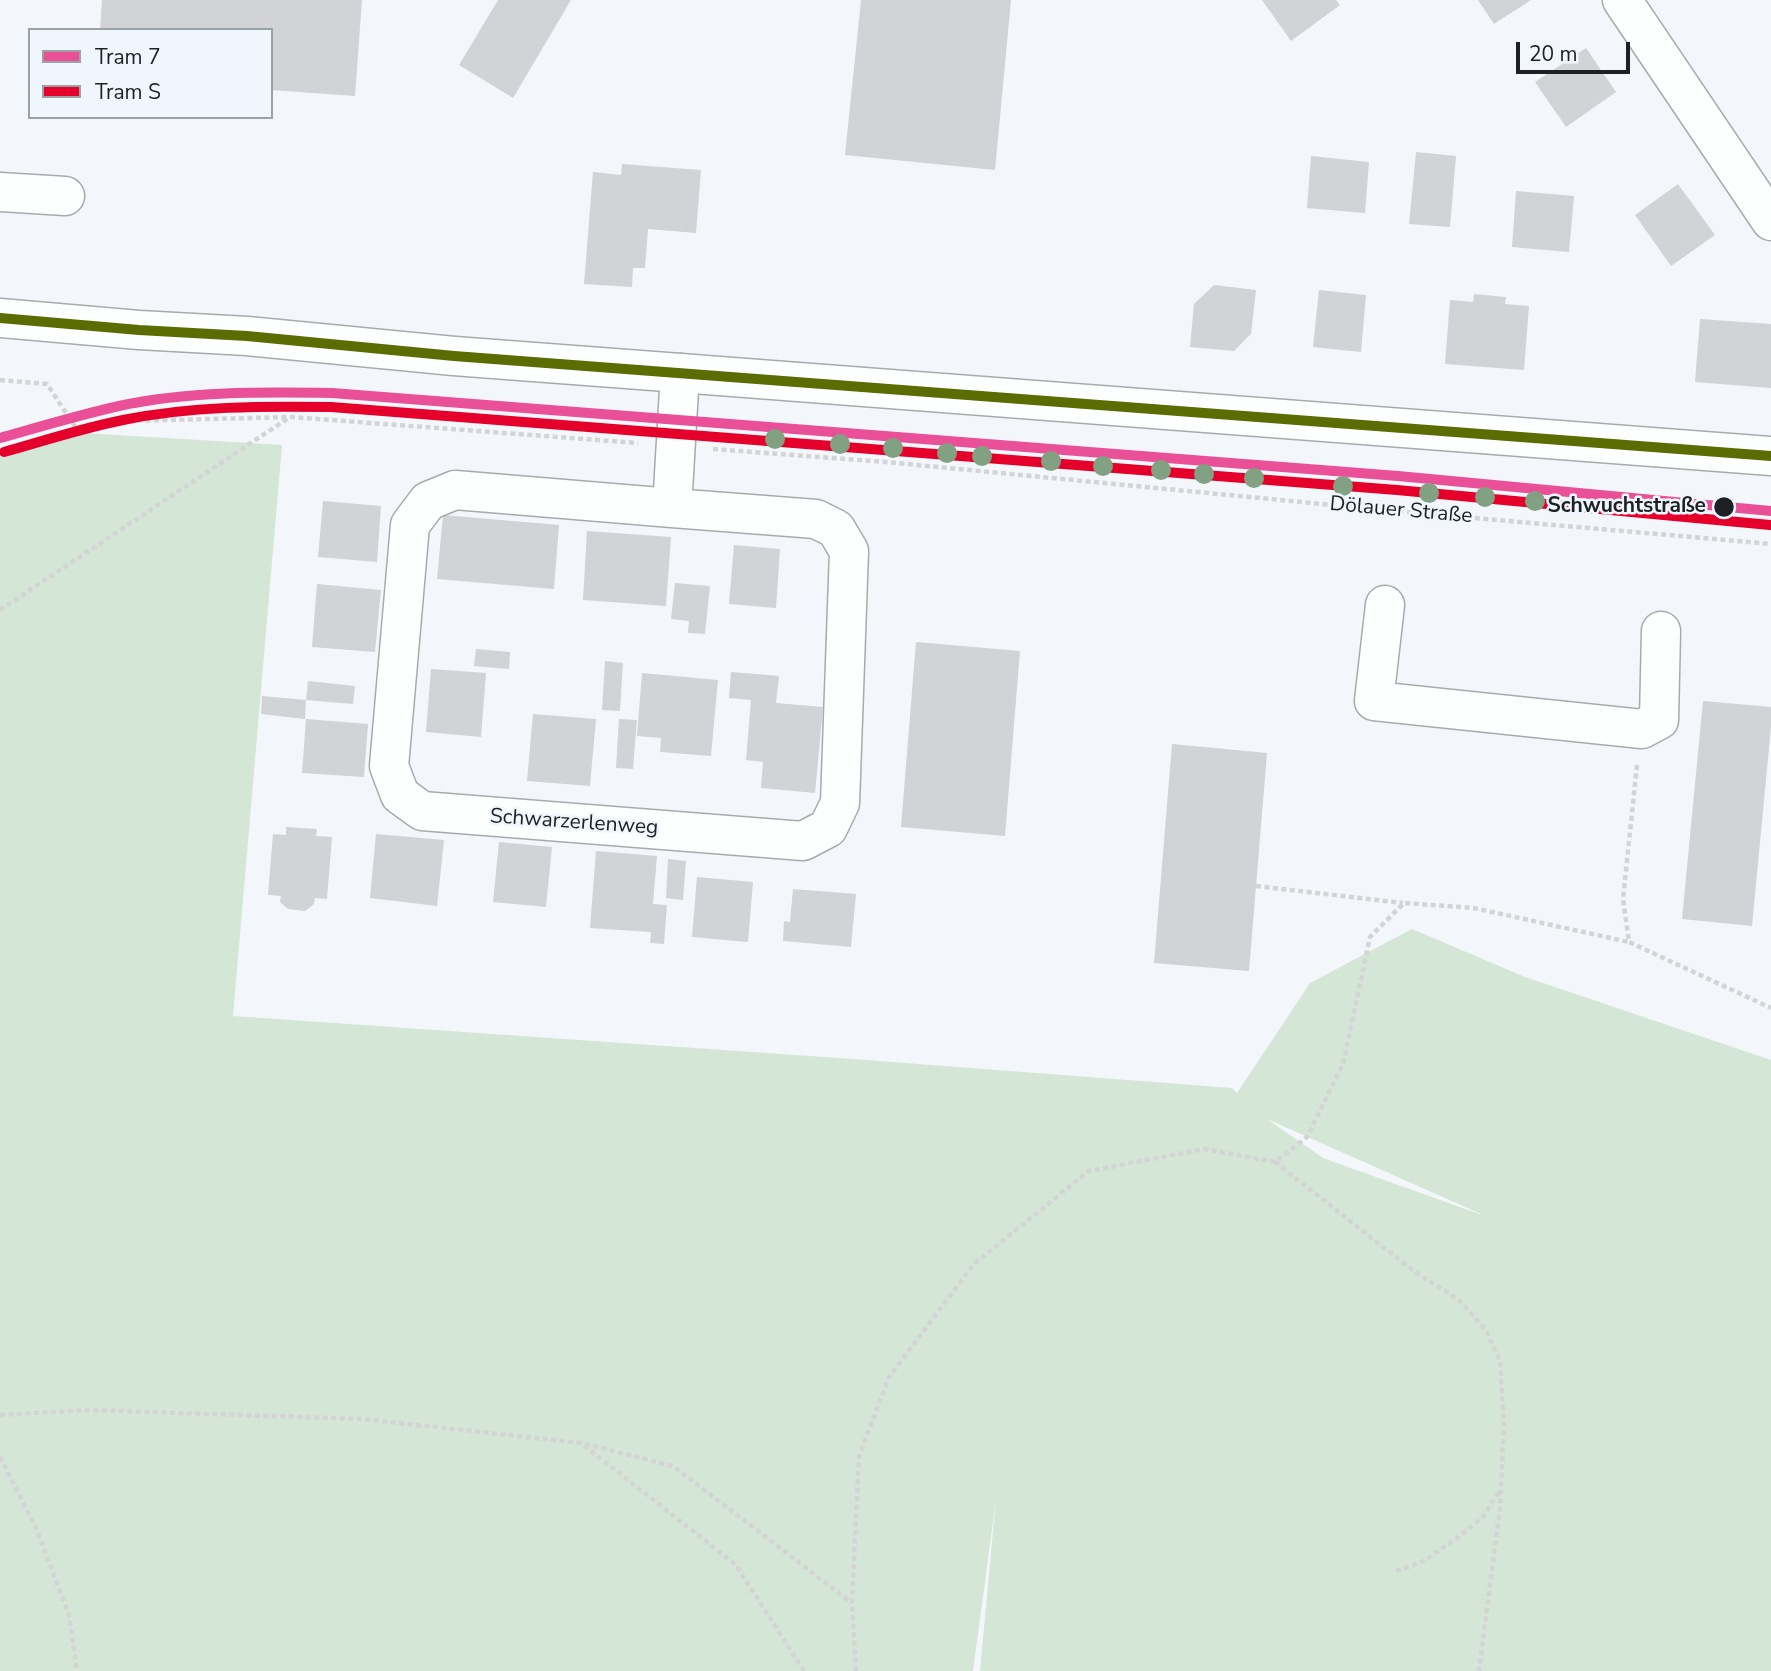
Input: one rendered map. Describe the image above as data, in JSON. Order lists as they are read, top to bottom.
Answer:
{
  "streets": {
    "street": ["Schwarzerlenweg"],
    "path": ["Dölauer Straße"]
  },
  "places": ["Schwuchtstraße"],
  "lines": ["tram line 7", "tram line S"],
  "legend": ["Tram 7", "Tram S"],
  "scale_bar": "20 m"
}
